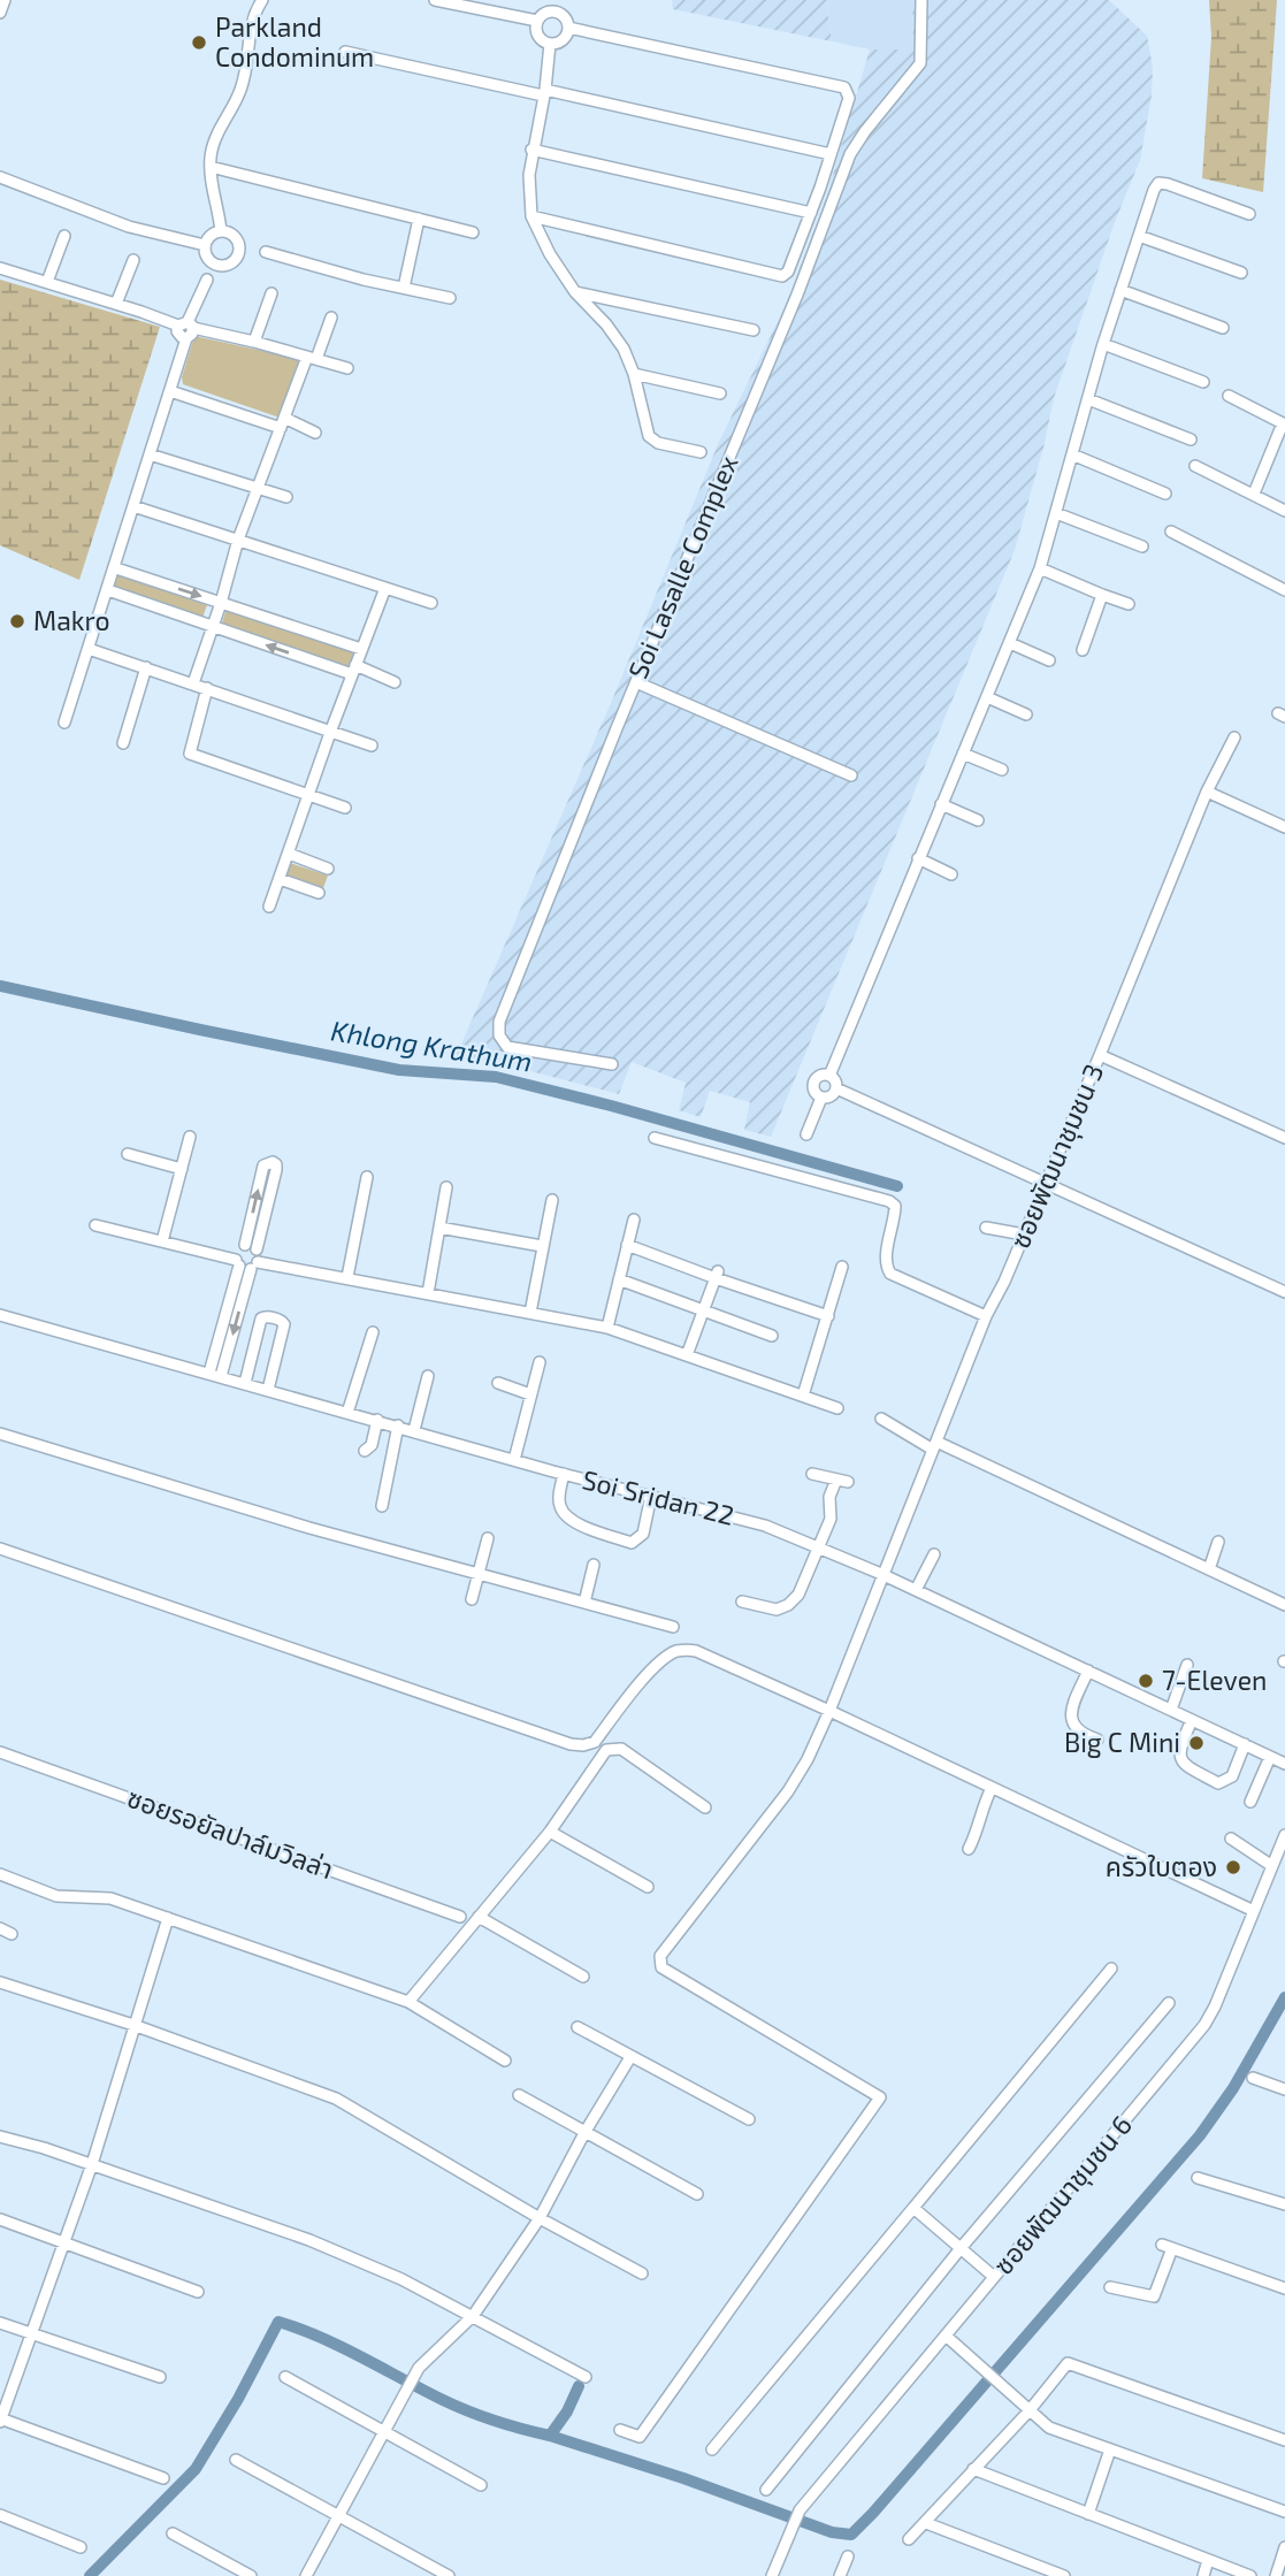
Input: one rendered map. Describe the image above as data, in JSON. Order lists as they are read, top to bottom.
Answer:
{
  "streets": {
    "street": [
      "Soi Lasalle Complex",
      "ซอยพัฒนาชุมชน 3",
      "Soi Sridan 22",
      "ซอยรอยัลปาล์มวิลล่า",
      "ซอยพัฒนาชุมชน 6"
    ]
  },
  "crossings": [
    ["ซอยพัฒนาชุมชน 3", "Soi Sridan 22"]
  ],
  "water": ["Khlong Krathum"],
  "places": [
    "Parkland Condominum",
    "Makro",
    "7-Eleven",
    "Big C Mini",
    "ครัวใบตอง"
  ]
}
